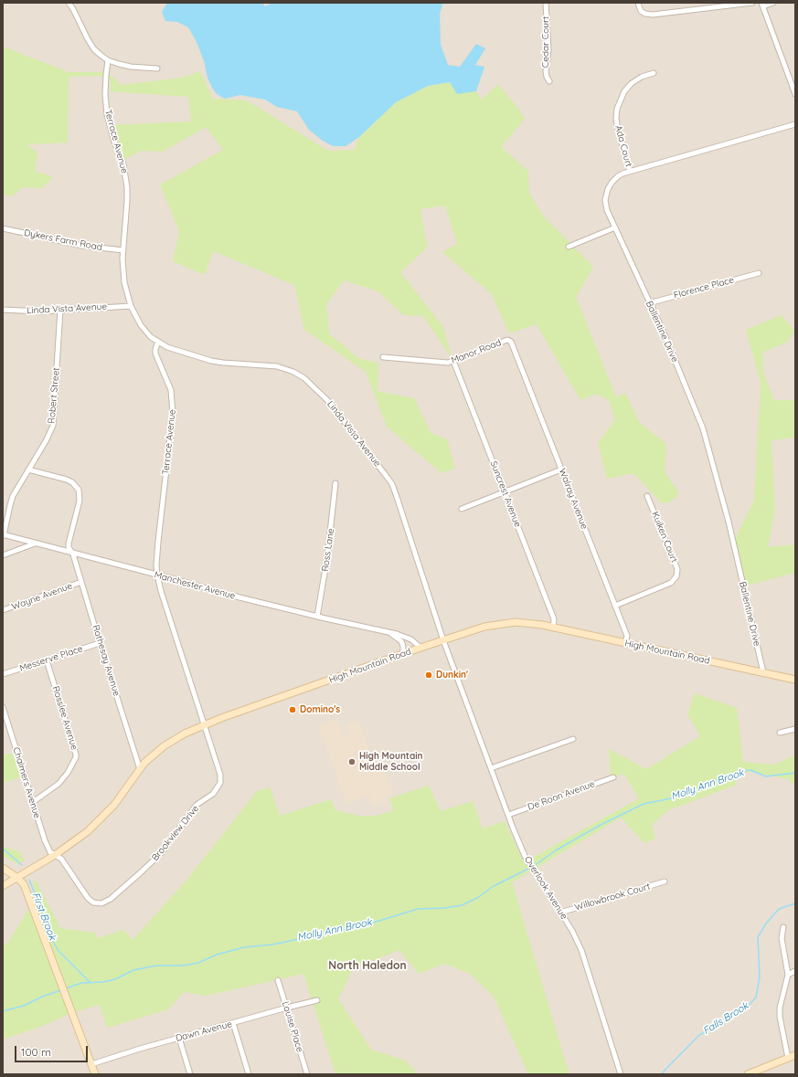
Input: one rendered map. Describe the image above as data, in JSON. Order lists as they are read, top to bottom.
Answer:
{
  "streets": {
    "street": [
      "Cedar Court",
      "Terrace Avenue",
      "Ada Court",
      "Dykers Farm Road",
      "Florence Place",
      "Linda Vista Avenue",
      "Ballentine Drive",
      "Manor Road",
      "Robert Street",
      "Suncrest Avenue",
      "Walray Avenue",
      "Kuiken Court",
      "Ross Lane",
      "Manchester Avenue",
      "Wayne Avenue",
      "High Mountain Road",
      "Messerve Place",
      "Rothesay Avenue",
      "Rosslee Avenue",
      "Chalmers Avenue",
      "De Roon Avenue",
      "Brookview Drive",
      "Overlook Avenue",
      "Willowbrook Court",
      "Louise Place",
      "Dawn Avenue"
    ]
  },
  "crossings": [
    ["Terrace Avenue", "Dykers Farm Road"],
    ["Terrace Avenue", "Linda Vista Avenue"],
    ["Terrace Avenue", "Manchester Avenue"],
    ["Terrace Avenue", "High Mountain Road"],
    ["Terrace Avenue", "Brookview Drive"],
    ["Ada Court", "Ballentine Drive"],
    ["Florence Place", "Ballentine Drive"],
    ["Linda Vista Avenue", "Robert Street"],
    ["Linda Vista Avenue", "High Mountain Road"],
    ["Linda Vista Avenue", "Overlook Avenue"],
    ["Ballentine Drive", "High Mountain Road"],
    ["Manor Road", "Suncrest Avenue"],
    ["Manor Road", "Walray Avenue"],
    ["Robert Street", "Manchester Avenue"],
    ["Robert Street", "Rothesay Avenue"],
    ["Suncrest Avenue", "High Mountain Road"],
    ["Walray Avenue", "Kuiken Court"],
    ["Walray Avenue", "High Mountain Road"],
    ["Ross Lane", "Manchester Avenue"],
    ["Manchester Avenue", "High Mountain Road"],
    ["Manchester Avenue", "Rothesay Avenue"],
    ["Wayne Avenue", "Rothesay Avenue"],
    ["High Mountain Road", "Rothesay Avenue"],
    ["High Mountain Road", "Chalmers Avenue"],
    ["High Mountain Road", "Brookview Drive"],
    ["High Mountain Road", "Overlook Avenue"],
    ["Messerve Place", "Rothesay Avenue"],
    ["Messerve Place", "Rosslee Avenue"],
    ["Rosslee Avenue", "Chalmers Avenue"],
    ["Chalmers Avenue", "Brookview Drive"],
    ["De Roon Avenue", "Overlook Avenue"],
    ["Overlook Avenue", "Willowbrook Court"],
    ["Louise Place", "Dawn Avenue"]
  ],
  "districts": ["North Haledon"],
  "water": ["Molly Ann Brook", "First Brook", "Falls Brook"],
  "places": ["Dunkin'", "Domino's", "High Mountain Middle School"],
  "scale_bar": "100 m"
}
